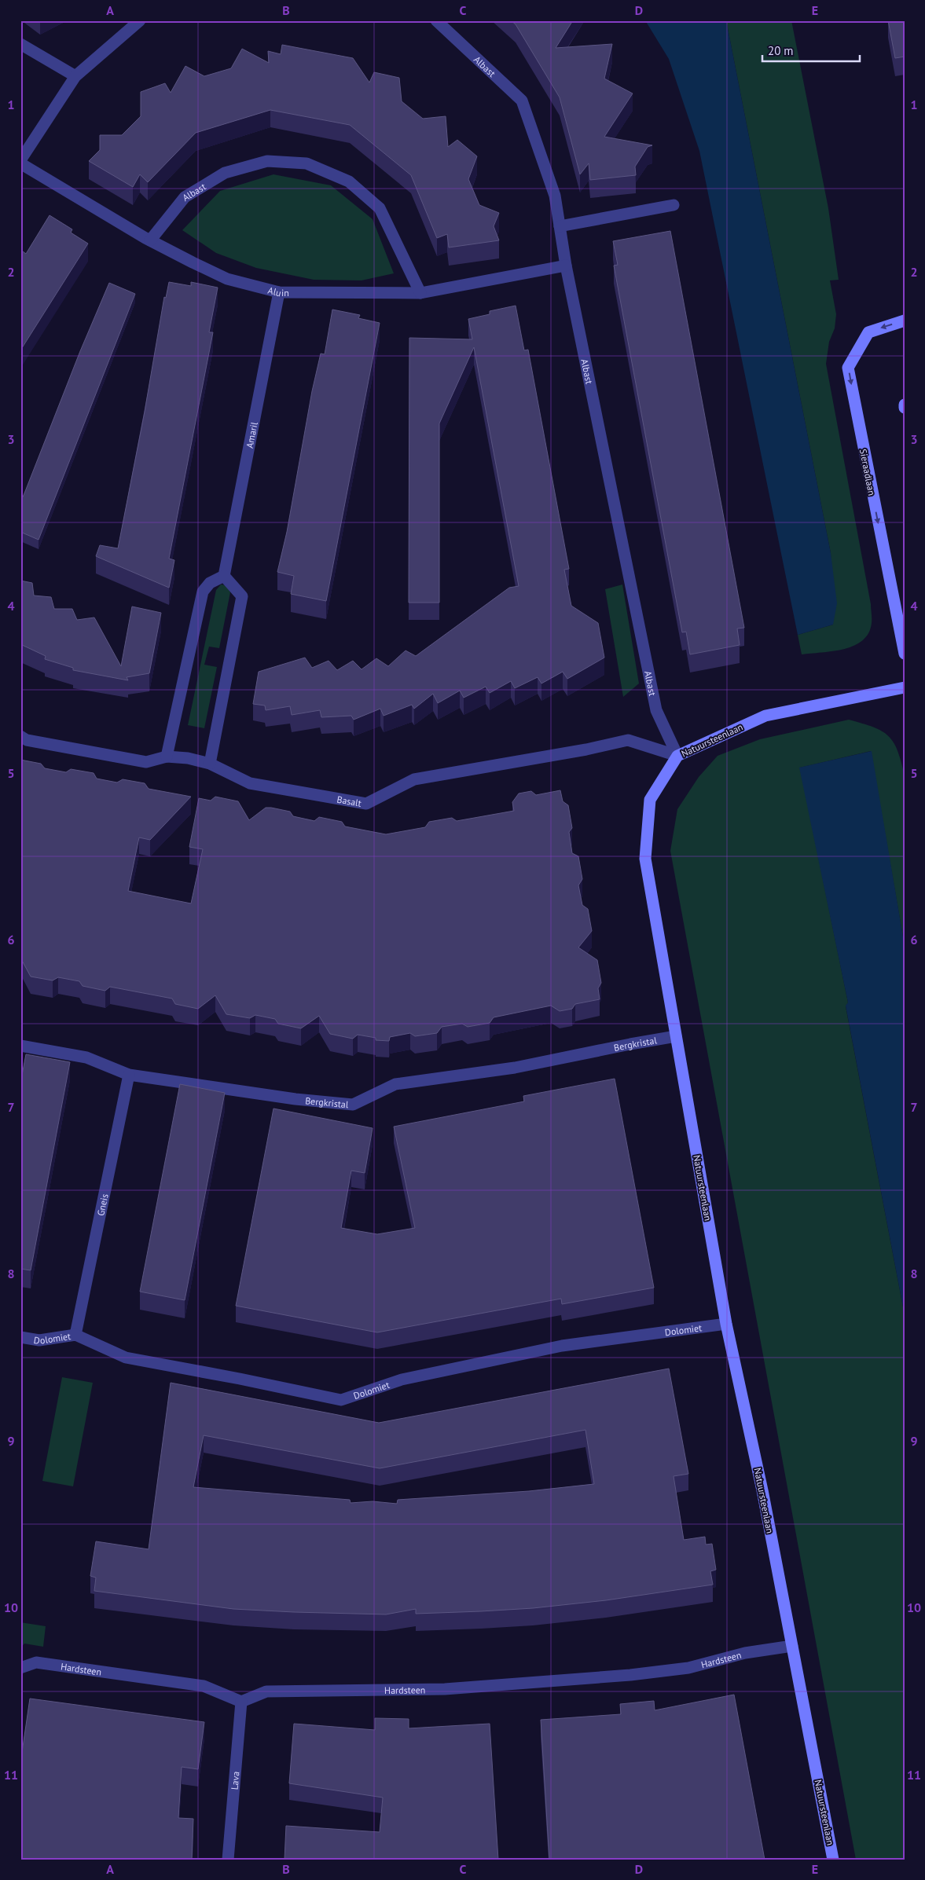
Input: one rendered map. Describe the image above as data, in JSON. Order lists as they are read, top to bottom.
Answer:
{
  "streets": {
    "street": [
      "Albast",
      "Aluin",
      "Amaril",
      "Sieraadlaan",
      "Natuursteenlaan",
      "Basalt",
      "Bergkristal",
      "Gneis",
      "Dolomiet",
      "Hardsteen",
      "Lava"
    ]
  },
  "crossings": [
    ["Albast", "Aluin"],
    ["Albast", "Natuursteenlaan"],
    ["Albast", "Basalt"],
    ["Aluin", "Amaril"],
    ["Natuursteenlaan", "Basalt"],
    ["Natuursteenlaan", "Bergkristal"],
    ["Natuursteenlaan", "Dolomiet"],
    ["Natuursteenlaan", "Hardsteen"],
    ["Bergkristal", "Gneis"],
    ["Gneis", "Dolomiet"],
    ["Hardsteen", "Lava"]
  ],
  "one_way": ["Sieraadlaan"],
  "scale_bar": "20 m",
  "grid": {
    "columns": [
      "A",
      "B",
      "C",
      "D",
      "E"
    ],
    "rows": [
      "1",
      "2",
      "3",
      "4",
      "5",
      "6",
      "7",
      "8",
      "9",
      "10",
      "11"
    ]
  }
}
